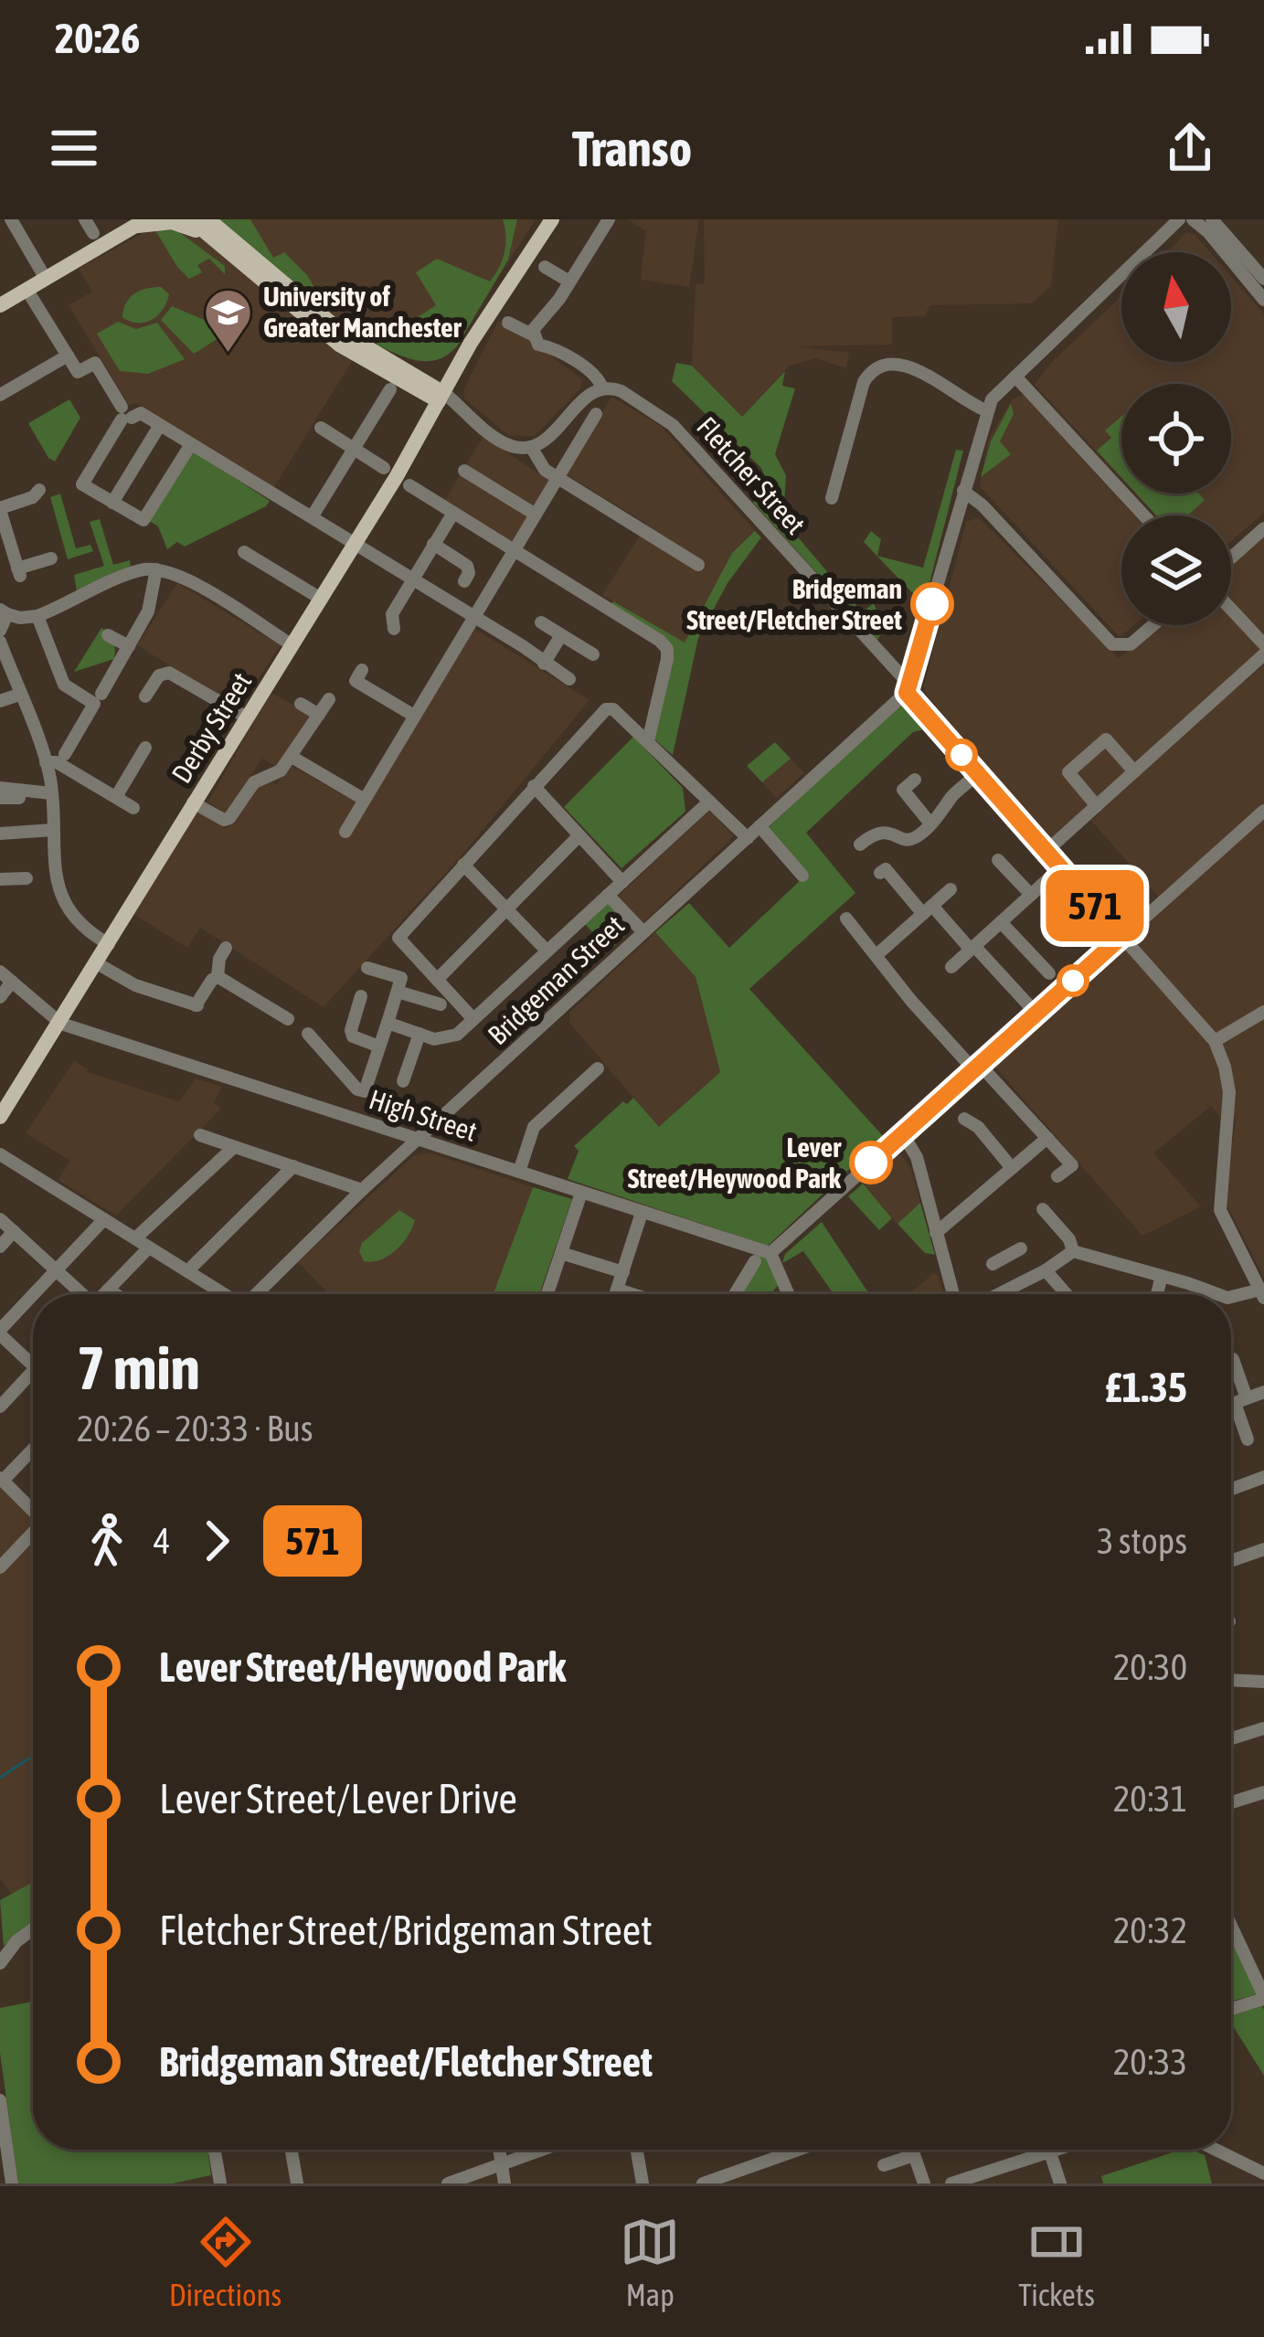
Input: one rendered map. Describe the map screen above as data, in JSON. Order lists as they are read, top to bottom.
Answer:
{
  "streets": {
    "main road": ["Derby Street"],
    "street": ["Fletcher Street", "Bridgeman Street", "High Street"]
  },
  "crossings": [
    ["Fletcher Street", "Bridgeman Street"],
    ["Derby Street", "High Street"],
    ["Bridgeman Street", "High Street"]
  ],
  "places": {
    "school or university": ["University of Greater Manchester"],
    "other": ["Bridgeman Street/Fletcher Street", "Lever Street/Heywood Park"]
  },
  "lines": ["bus line 571"],
  "north": "top",
  "page": {
    "status": "20:26",
    "header": "Transo",
    "on_map": "571",
    "heading": ["7 min", "20:26 – 20:33 · Bus", "£1.35"],
    "legs": ["4", "571", "3 stops"],
    "list": [
      {
        "name": "Lever Street/Heywood Park",
        "value": "20:30"
      },
      {
        "name": "Lever Street/Lever Drive",
        "value": "20:31"
      },
      {
        "name": "Fletcher Street/Bridgeman Street",
        "value": "20:32"
      },
      {
        "name": "Bridgeman Street/Fletcher Street",
        "value": "20:33"
      }
    ],
    "tabs": ["Directions", "Map", "Tickets"]
  }
}
